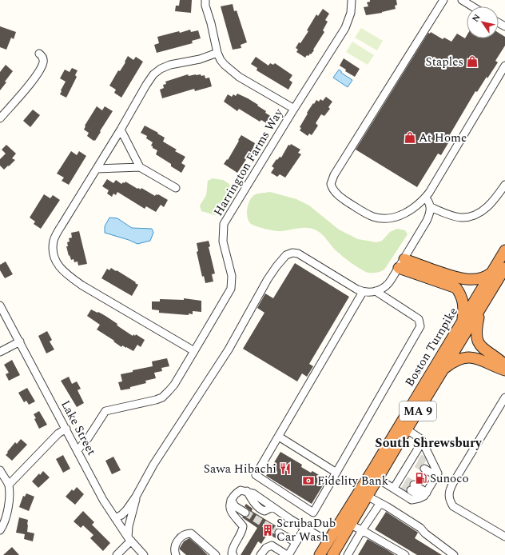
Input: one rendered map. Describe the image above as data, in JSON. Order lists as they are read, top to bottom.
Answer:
{
  "streets": {
    "highway": ["Boston Turnpike", "MA 9"],
    "street": ["Harrington Farms Way", "Lake Street"]
  },
  "crossings": [
    ["Harrington Farms Way", "Lake Street"]
  ],
  "districts": ["South Shrewsbury"],
  "places": {
    "shop": ["Staples", "At Home"],
    "restaurant": ["Sawa Hibachi"],
    "fuel station": ["Sunoco"],
    "bank": ["Fidelity Bank"],
    "building": ["ScrubaDub Car Wash"]
  },
  "north": "top left"
}
